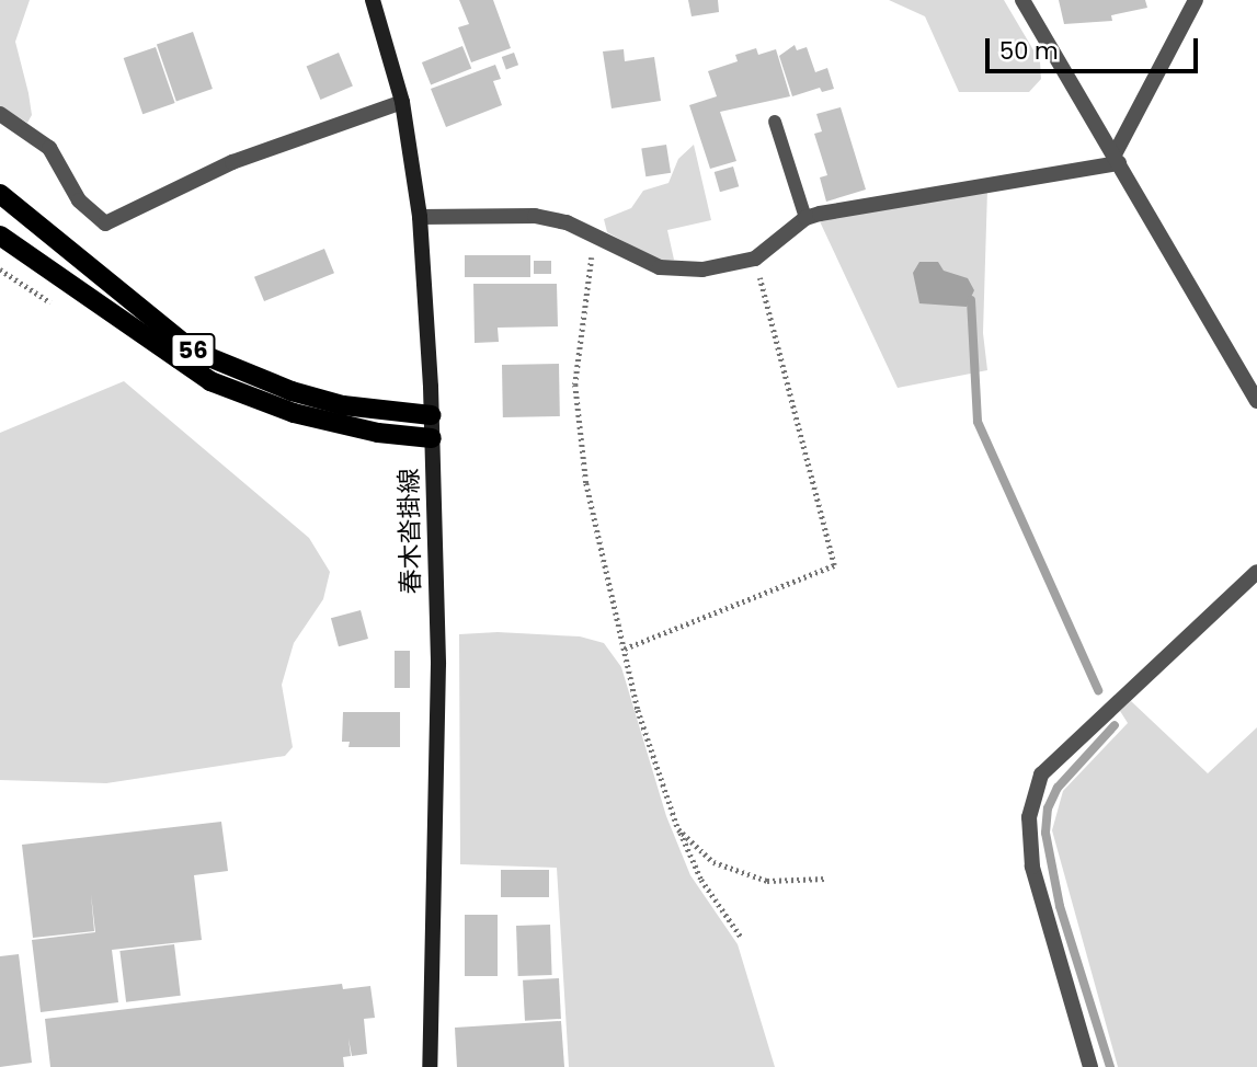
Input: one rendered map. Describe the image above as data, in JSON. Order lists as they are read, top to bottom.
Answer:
{
  "streets": {
    "main road": ["56", "春木沓掛線"]
  },
  "crossings": [
    ["56", "春木沓掛線"]
  ],
  "scale_bar": "50 m"
}
